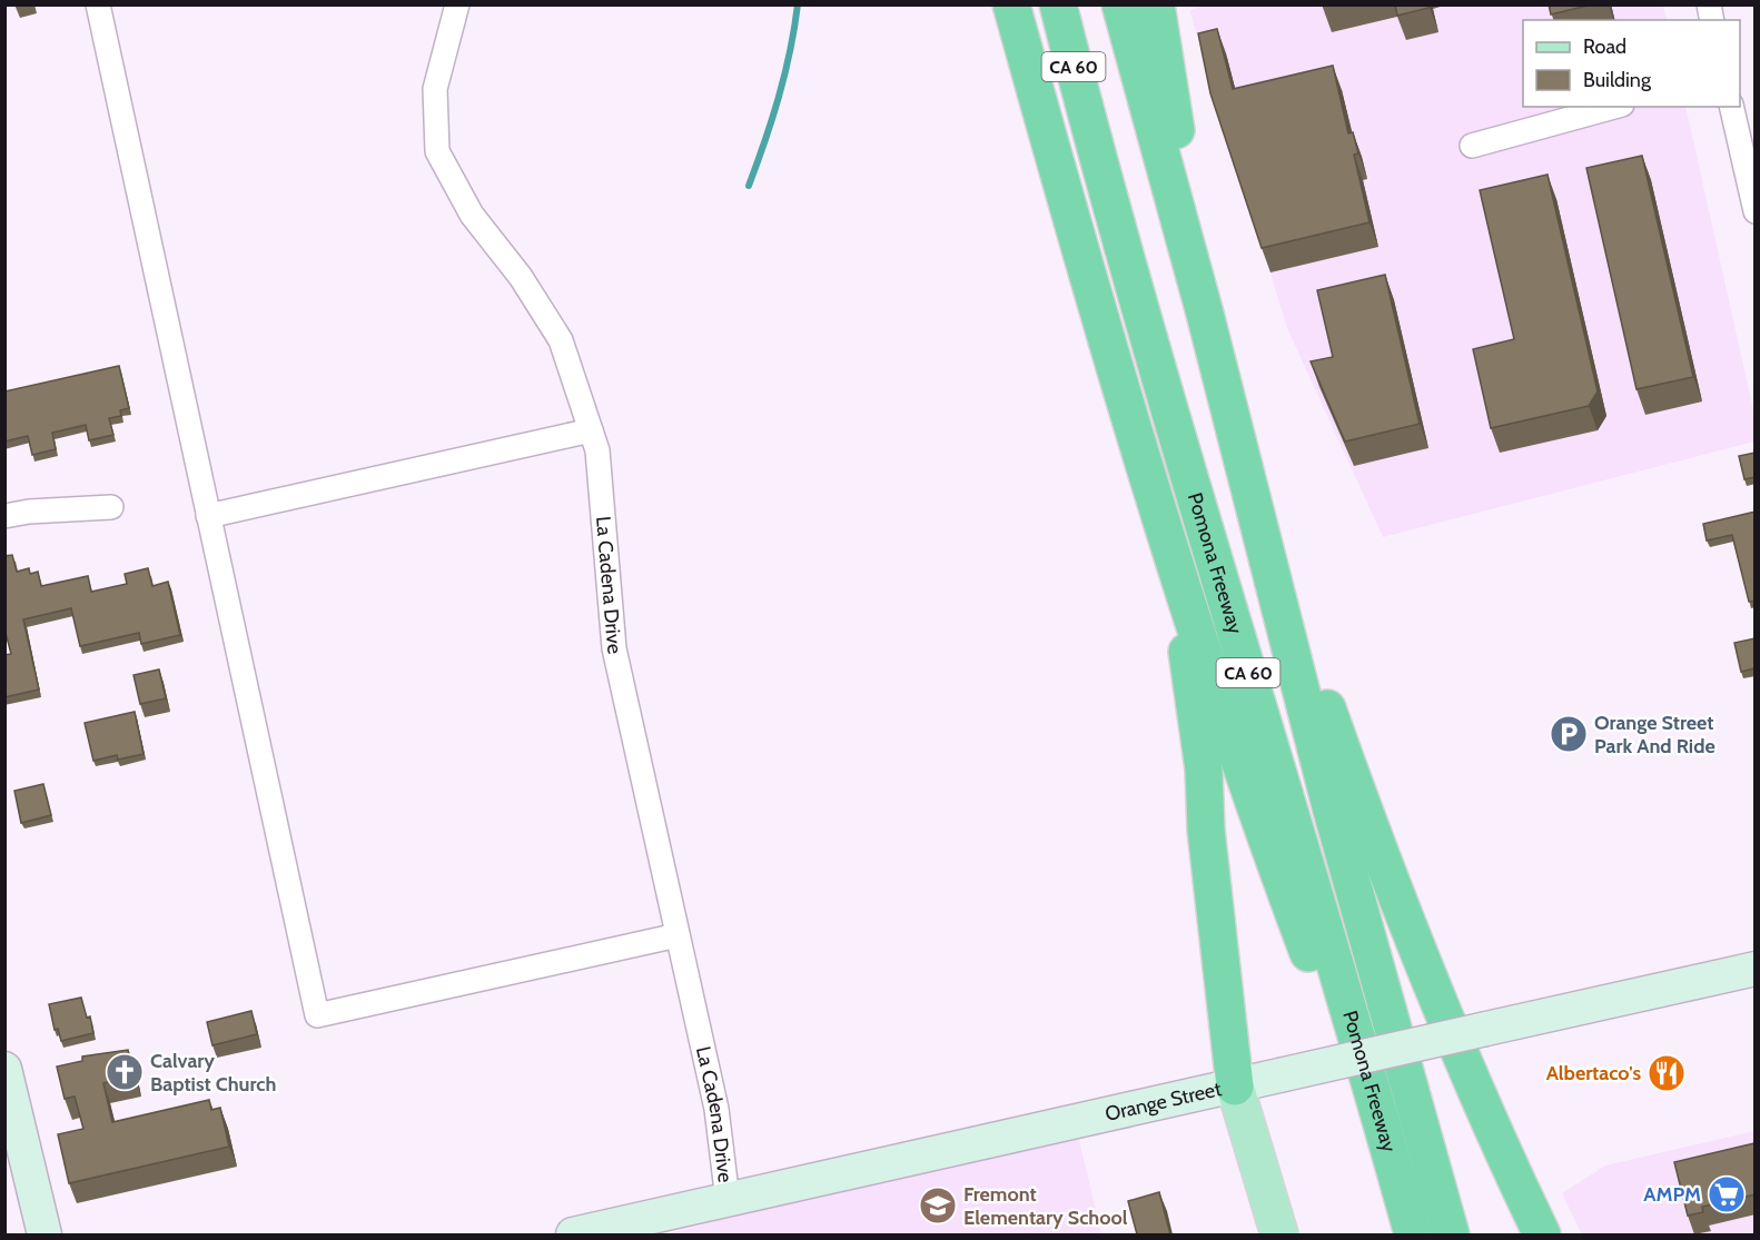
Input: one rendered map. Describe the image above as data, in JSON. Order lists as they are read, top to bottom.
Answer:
{
  "streets": {
    "highway": ["CA 60", "Pomona Freeway"],
    "street": ["La Cadena Drive", "Orange Street"]
  },
  "crossings": [
    ["La Cadena Drive", "Orange Street"]
  ],
  "places": {
    "parking": ["Orange Street Park And Ride"],
    "church": ["Calvary Baptist Church"],
    "restaurant": ["Albertaco's"],
    "supermarket": ["AMPM"],
    "school or university": ["Fremont Elementary School"]
  },
  "legend": ["Road", "Building"]
}
